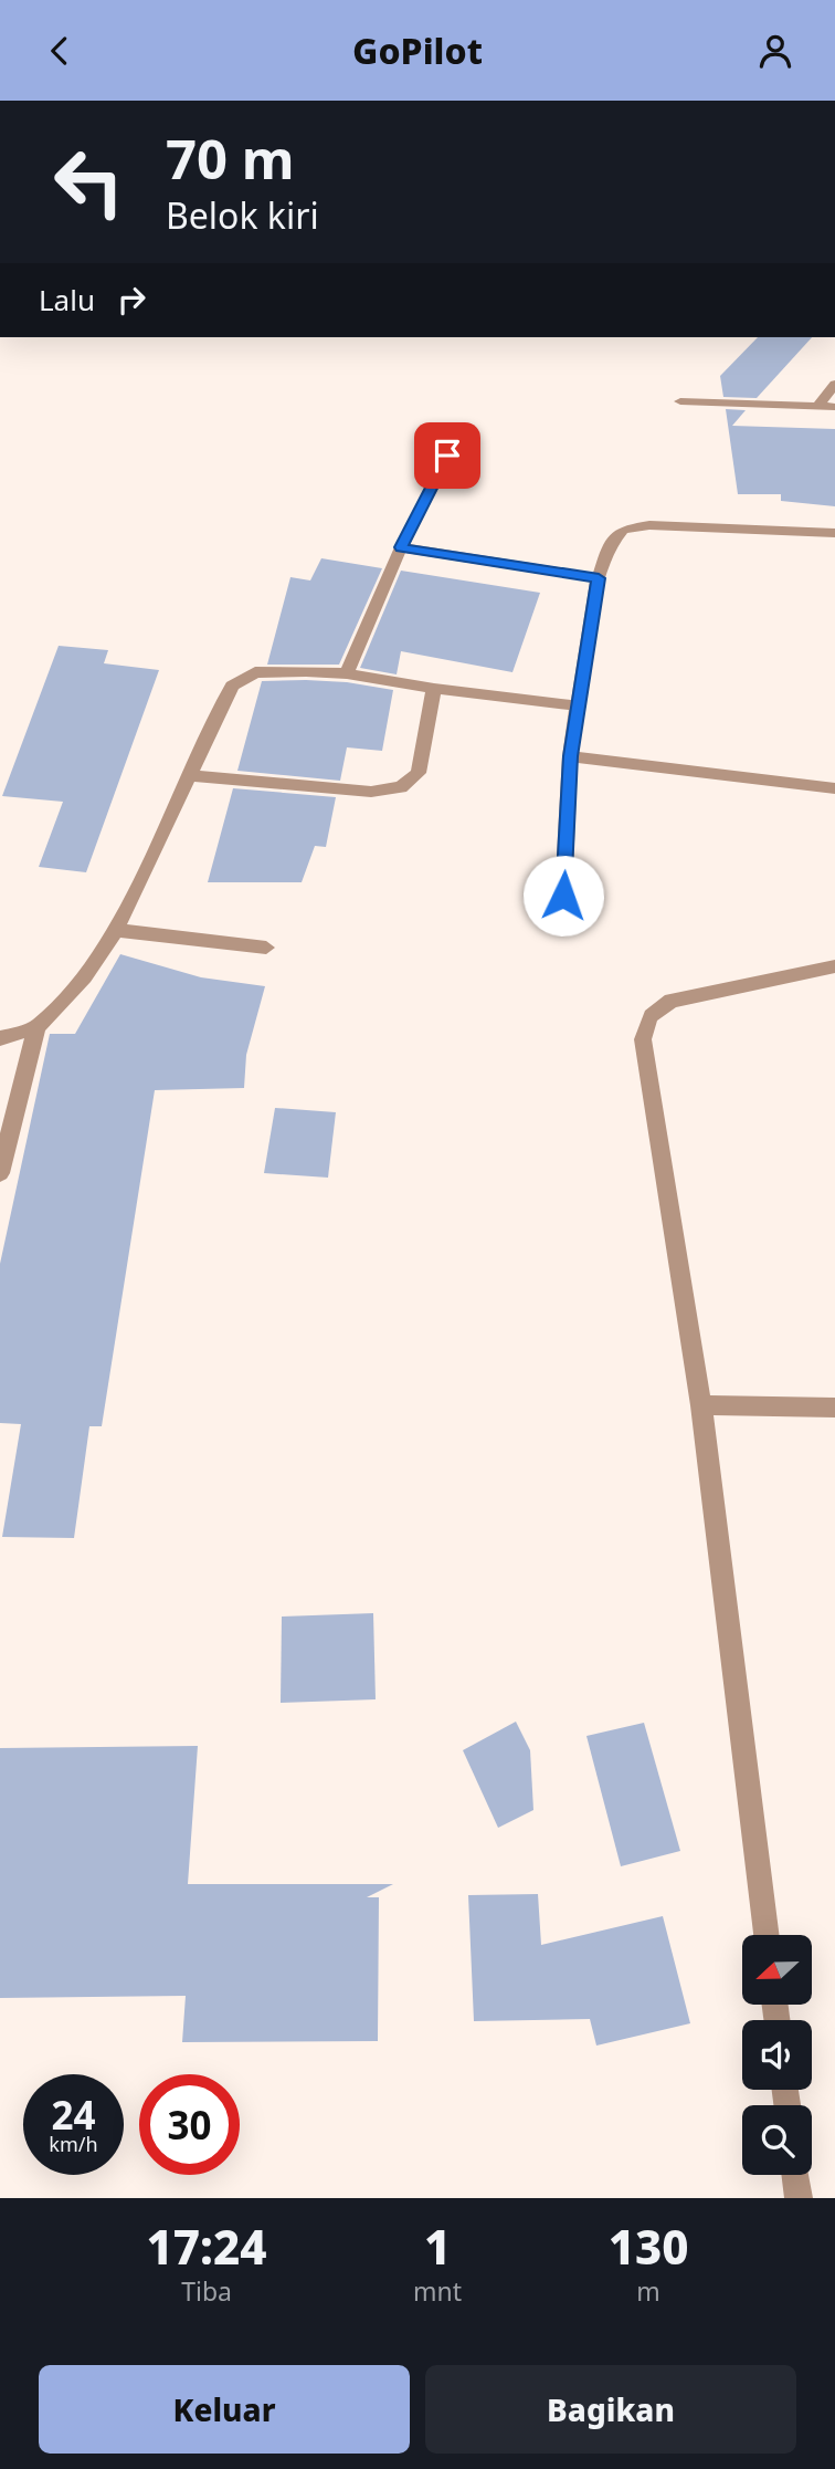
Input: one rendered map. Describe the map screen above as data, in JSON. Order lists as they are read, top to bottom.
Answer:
{
  "north": "left",
  "page": {
    "header": "GoPilot",
    "turn": ["70 m", "Belok kiri"],
    "then": "Lalu",
    "speed": "24 km/h",
    "limit": "30",
    "eta": [
      "17:24",
      "Tiba",
      "1",
      "mnt",
      "130",
      "m"
    ],
    "buttons": ["Keluar", "Bagikan"]
  }
}
